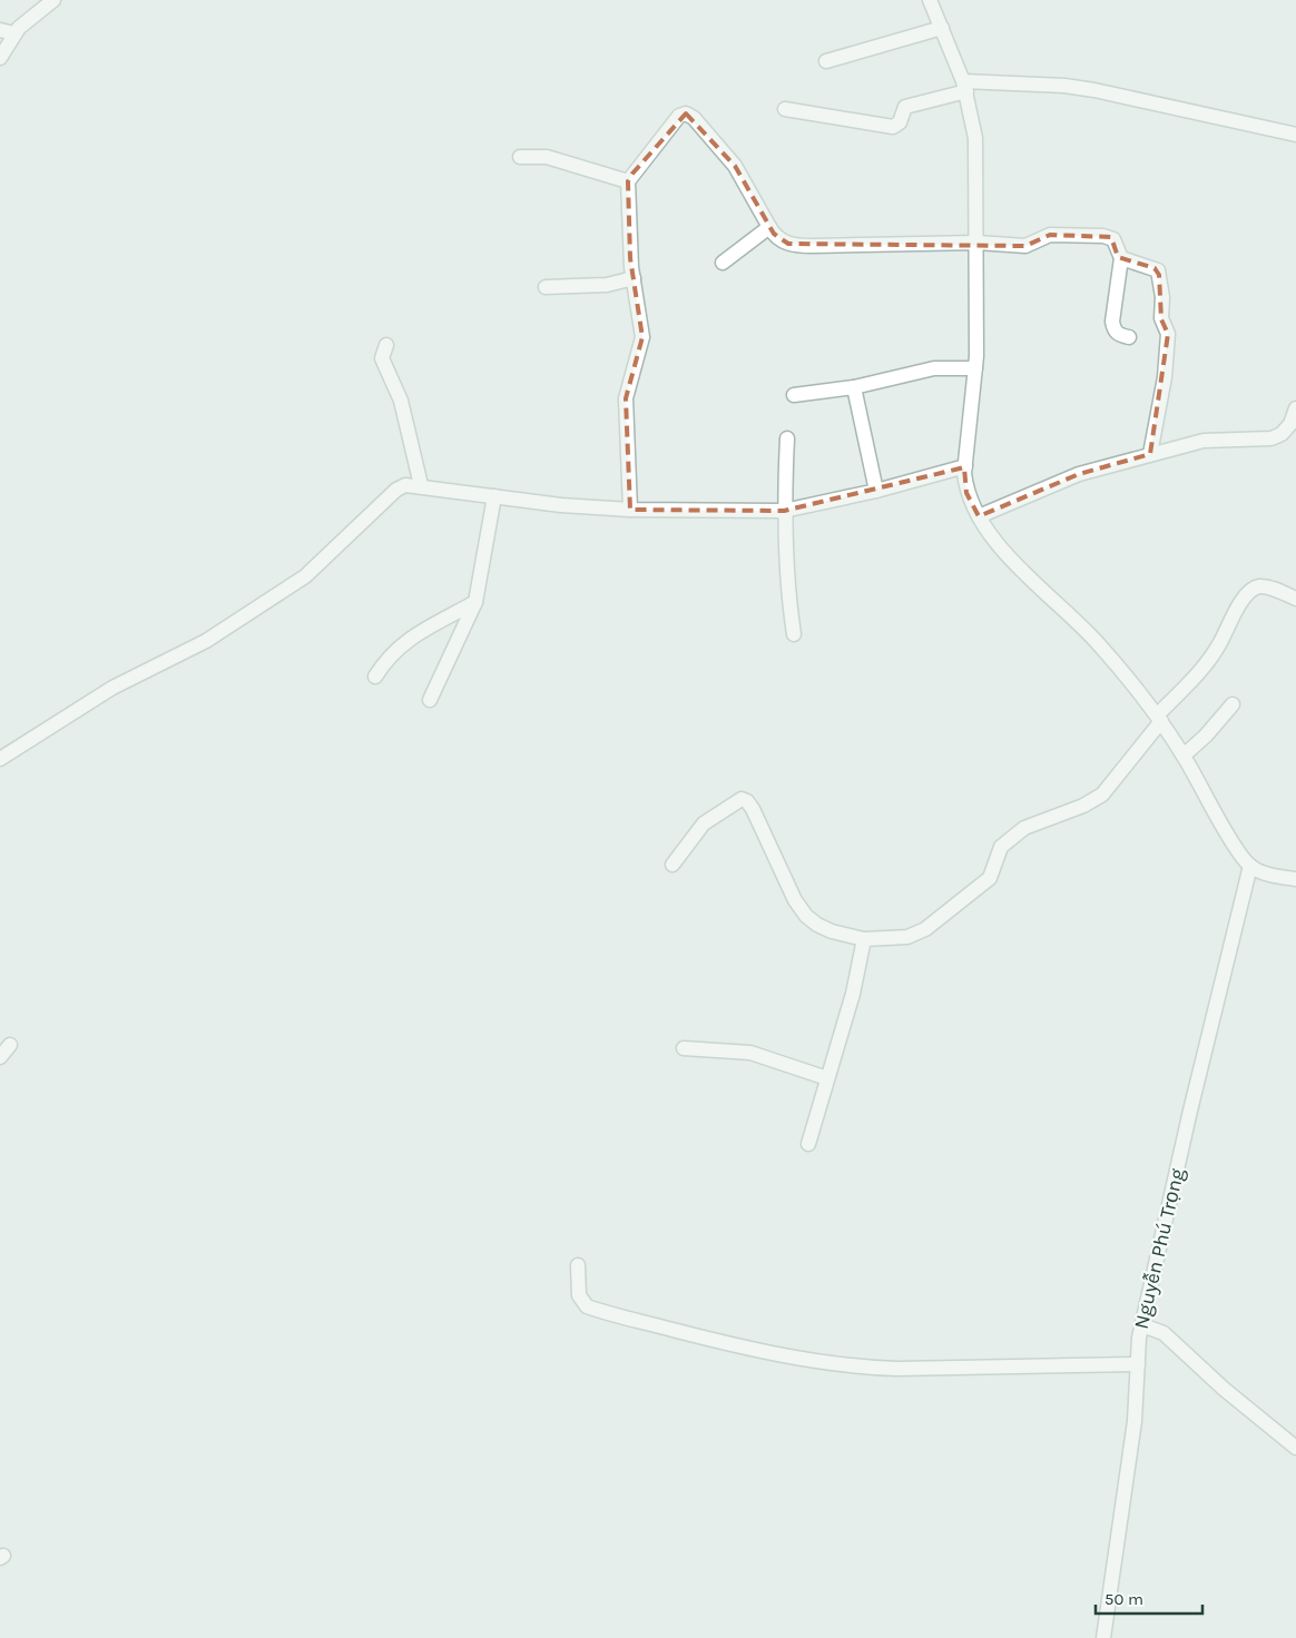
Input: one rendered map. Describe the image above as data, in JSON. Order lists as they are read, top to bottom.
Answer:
{
  "streets": {
    "street": ["Nguyễn Phú Trọng"]
  },
  "scale_bar": "50 m"
}
